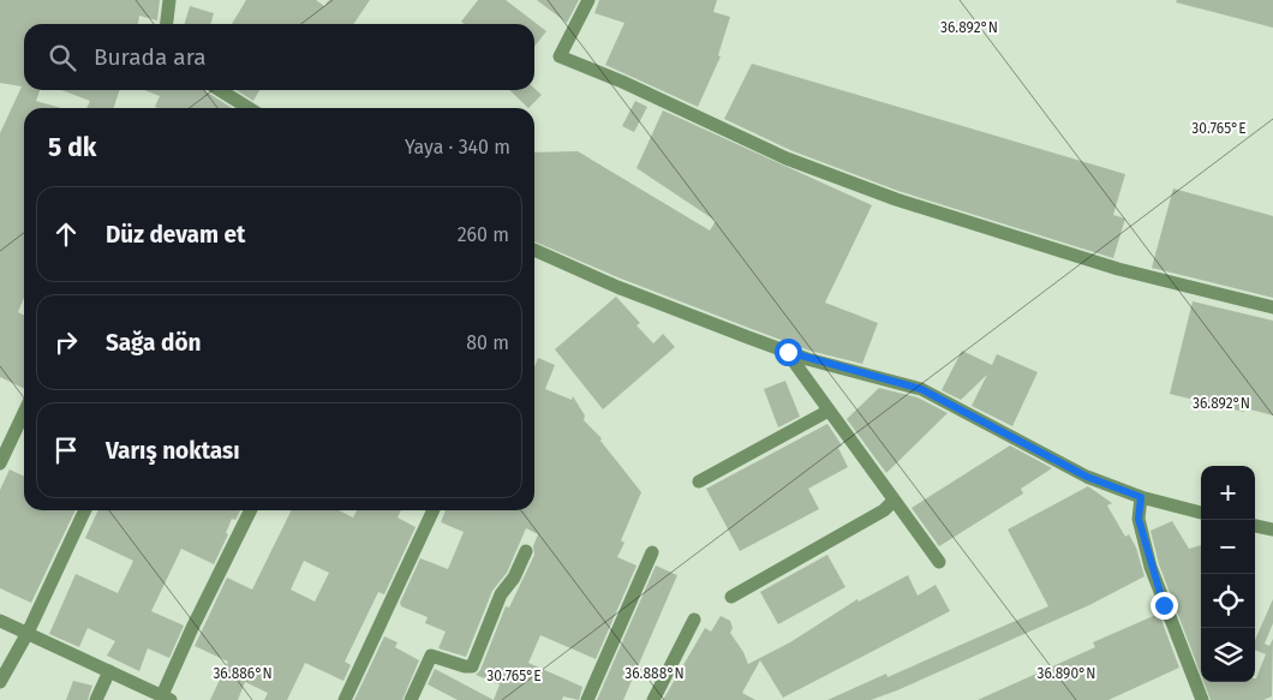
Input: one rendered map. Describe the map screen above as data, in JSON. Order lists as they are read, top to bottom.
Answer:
{
  "page": {
    "search": "Burada ara",
    "heading": ["5 dk", "Yaya · 340 m"],
    "list": [
      ["Düz devam et", "260 m"],
      ["Sağa dön", "80 m"],
      "Varış noktası"
    ],
    "map_buttons": ["+", "−"]
  },
  "coordinates": [
    "36.892°N",
    "30.765°E",
    "36.886°N",
    "36.888°N",
    "36.890°N"
  ]
}
